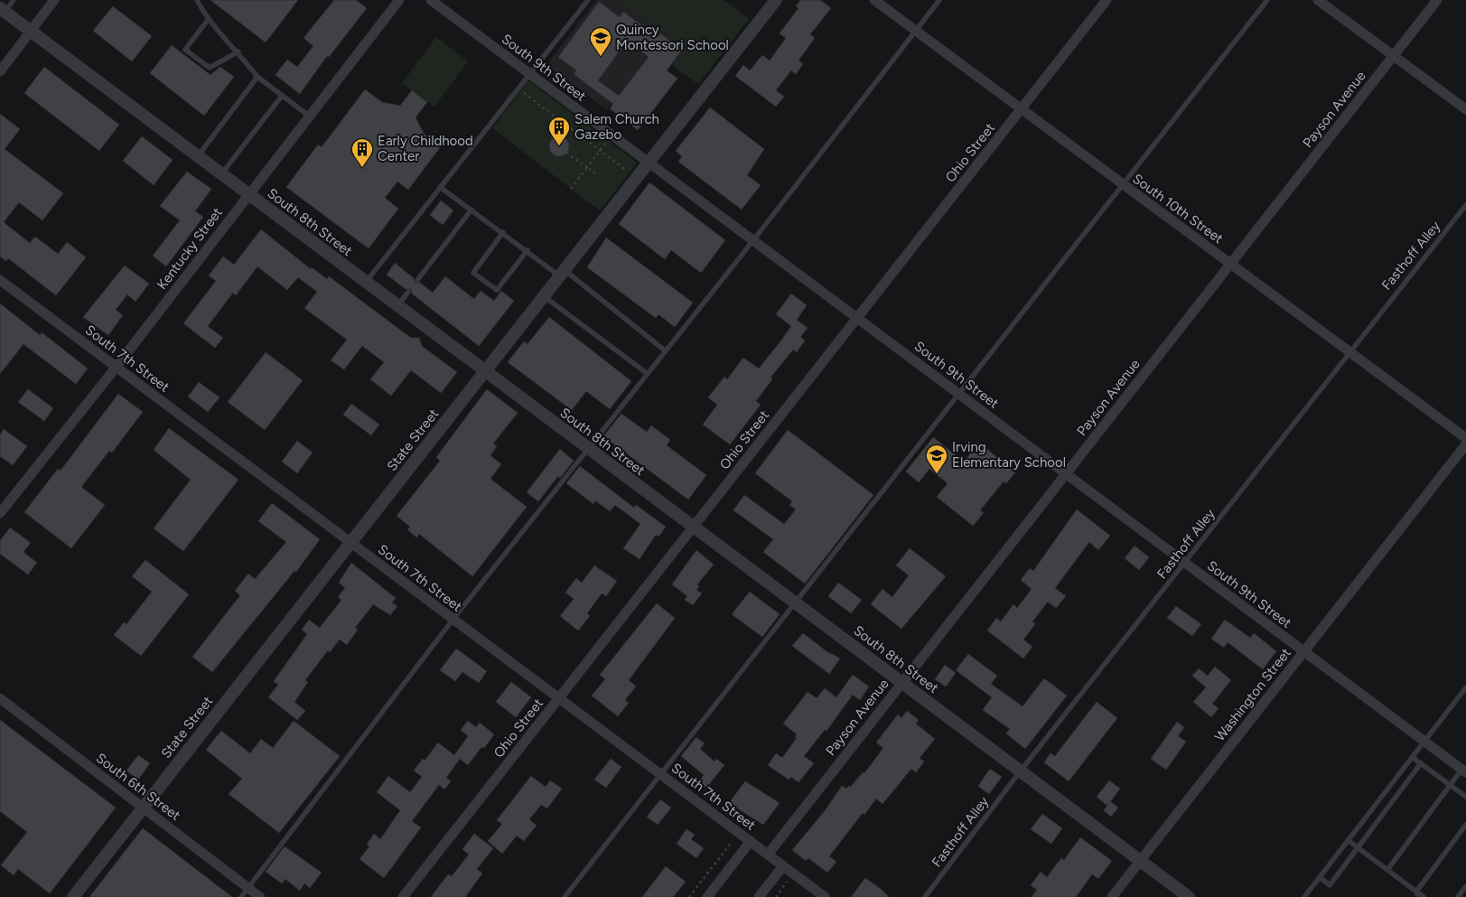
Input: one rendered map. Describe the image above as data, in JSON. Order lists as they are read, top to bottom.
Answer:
{
  "streets": {
    "street": [
      "South 9th Street",
      "Payson Avenue",
      "Ohio Street",
      "South 10th Street",
      "South 8th Street",
      "Kentucky Street",
      "South 7th Street",
      "State Street",
      "Washington Street",
      "South 6th Street"
    ],
    "lane": ["Fasthoff Alley"]
  },
  "crossings": [
    ["South 9th Street", "Payson Avenue"],
    ["South 9th Street", "Ohio Street"],
    ["South 9th Street", "Fasthoff Alley"],
    ["South 9th Street", "State Street"],
    ["South 9th Street", "Washington Street"],
    ["Payson Avenue", "South 10th Street"],
    ["Payson Avenue", "South 8th Street"],
    ["Payson Avenue", "South 7th Street"],
    ["Ohio Street", "South 10th Street"],
    ["Ohio Street", "South 8th Street"],
    ["Ohio Street", "South 7th Street"],
    ["South 10th Street", "Fasthoff Alley"],
    ["South 8th Street", "Kentucky Street"],
    ["South 8th Street", "Fasthoff Alley"],
    ["South 8th Street", "State Street"],
    ["South 8th Street", "Washington Street"],
    ["Kentucky Street", "South 7th Street"],
    ["South 7th Street", "State Street"],
    ["State Street", "South 6th Street"]
  ],
  "places": {
    "school or university": ["Quincy Montessori School", "Irving Elementary School"],
    "building": ["Salem Church Gazebo", "Early Childhood Center"]
  }
}
